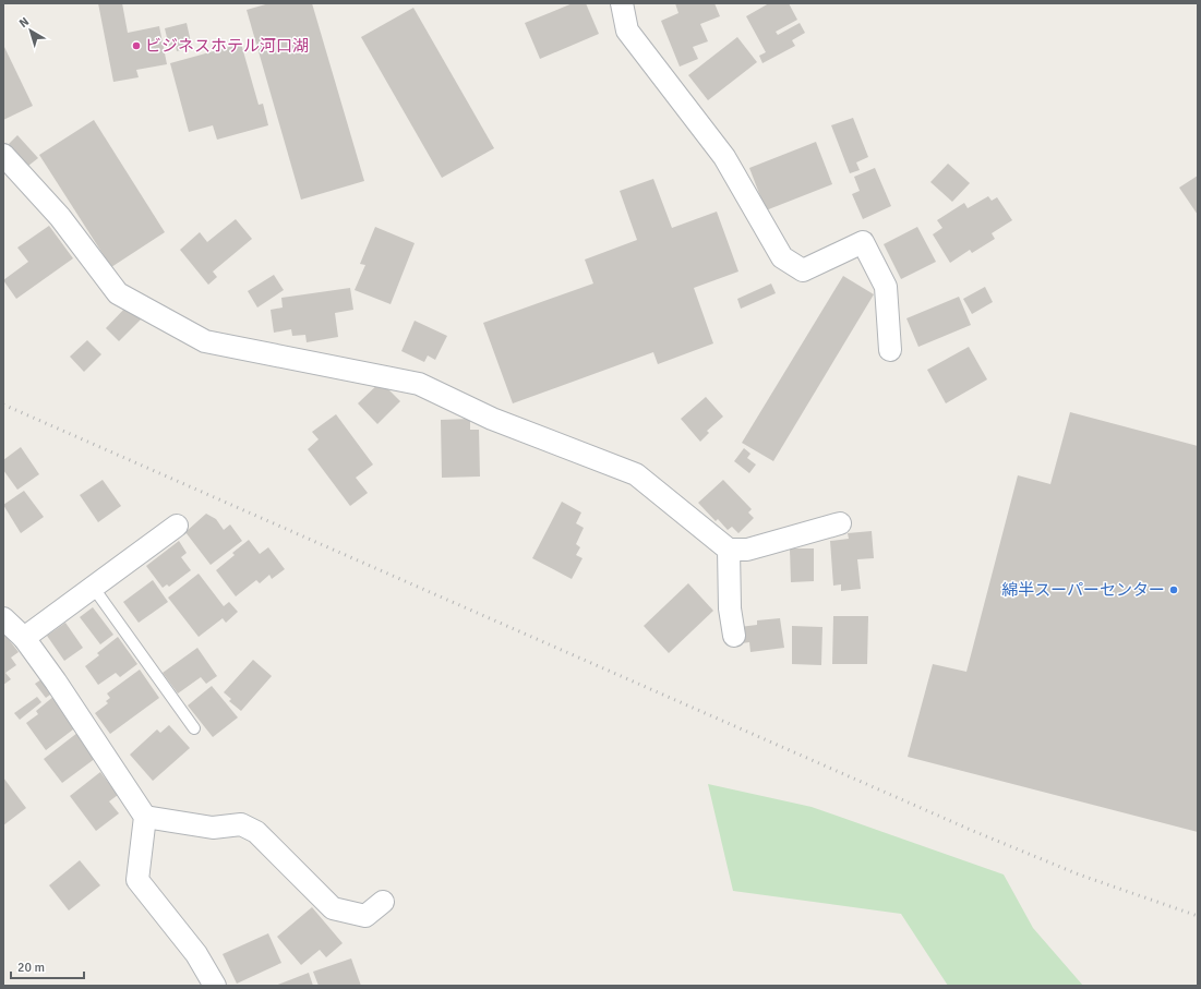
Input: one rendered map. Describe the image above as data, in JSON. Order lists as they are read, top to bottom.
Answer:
{
  "places": ["ビジネスホテル河口湖", "綿半スーパーセンター"],
  "scale_bar": "20 m",
  "north": "top left"
}
